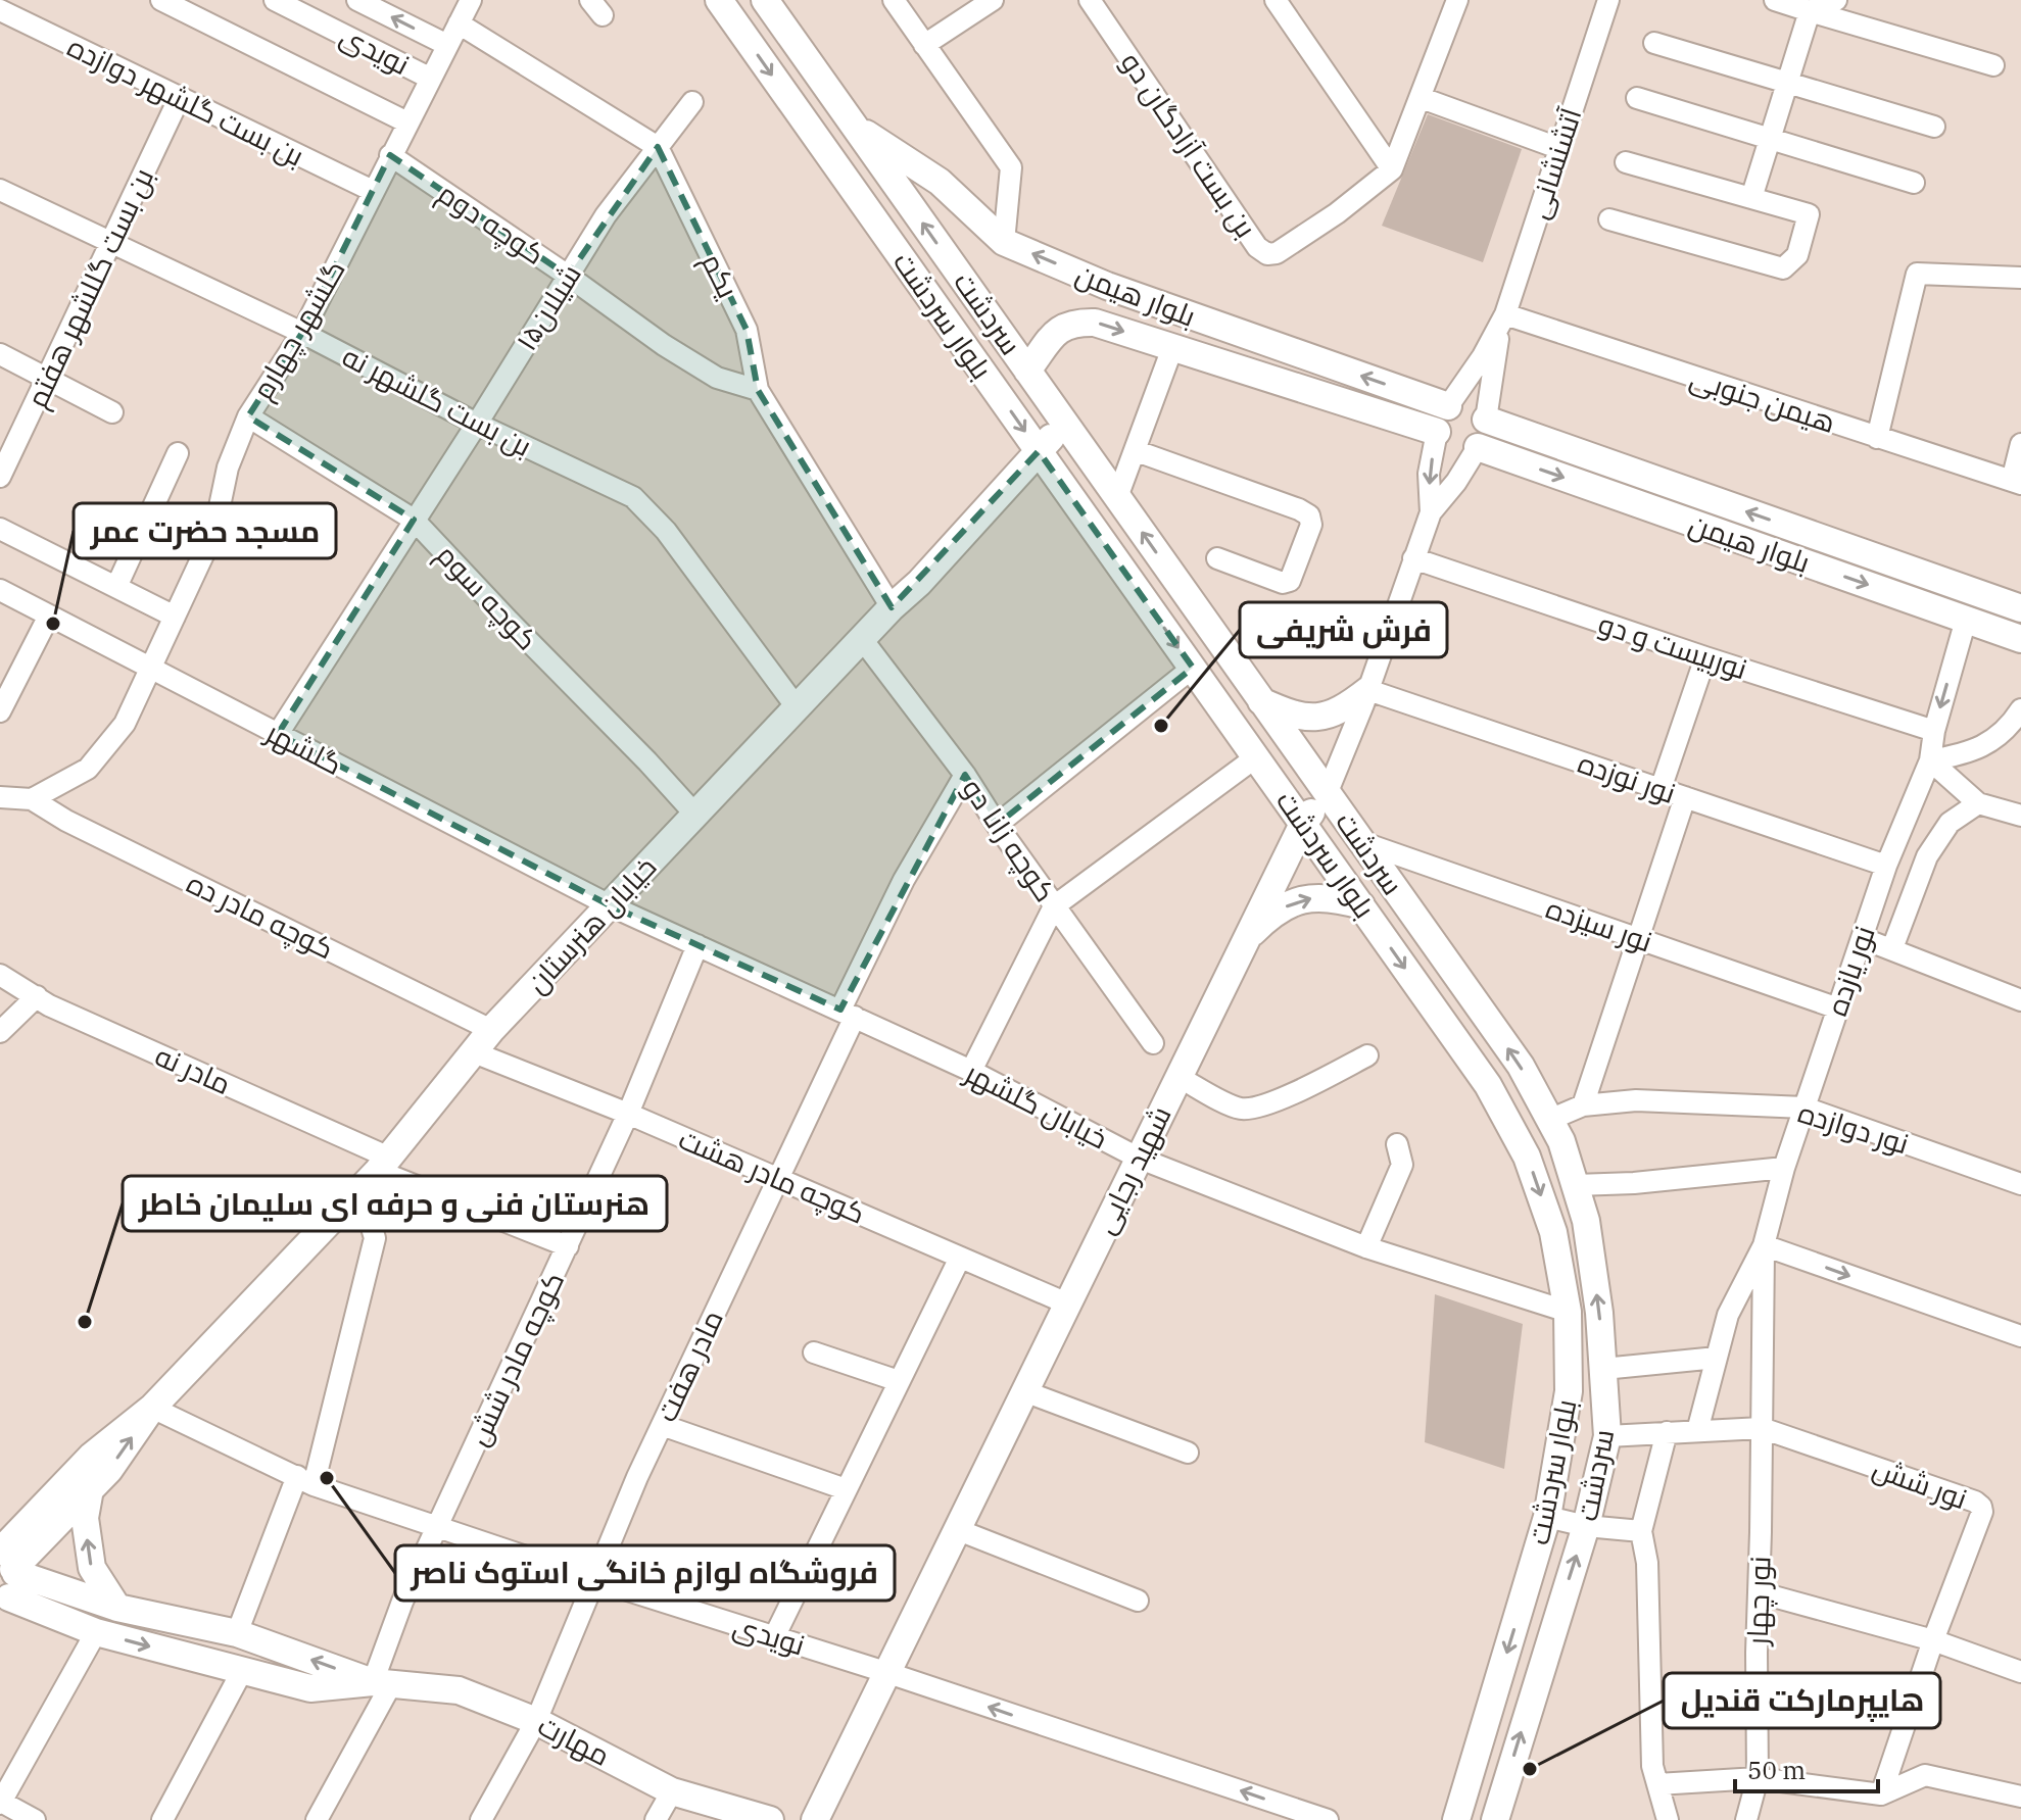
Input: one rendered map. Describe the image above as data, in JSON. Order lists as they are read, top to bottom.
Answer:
{
  "streets": {
    "main road": [
      "بلوار هیمن",
      "سردشت",
      "بلوار سردشت",
      "خیابان هنرستان",
      "شهید رجایی",
      "مهارت"
    ],
    "street": [
      "نویدی",
      "بن بست گلشهر دوازده",
      "بن بست آزادگان دو",
      "آتشنشانی",
      "کوچه دوم",
      "یکم",
      "بن بست گللشهر هفتم",
      "شیلان۱۵",
      "گلشهر چهارم",
      "هیمن جنوبی",
      "بن بست گلشهر نه",
      "کوچه سوم",
      "نوربیست و دو",
      "گلشهر",
      "نور نوزده",
      "کوچه زانا دو",
      "کوچه مادر ده",
      "نور سیزده",
      "نور یازده",
      "مادر نه",
      "خیابان گلشهر",
      "نور دوازده",
      "کوچه مادر هشت",
      "کوچه مادر شش",
      "مادر هفت",
      "نور شش",
      "نور چهار"
    ]
  },
  "crossings": [
    ["نویدی", "گلشهر چهارم"],
    ["نویدی", "خیابان هنرستان"],
    ["نویدی", "شهید رجایی"],
    ["نویدی", "کوچه مادر شش"],
    ["نویدی", "مادر هفت"],
    ["بن بست گلشهر دوازده", "بن بست گللشهر هفتم"],
    ["بن بست گلشهر دوازده", "گلشهر چهارم"],
    ["آتشنشانی", "بلوار هیمن"],
    ["آتشنشانی", "هیمن جنوبی"],
    ["آتشنشانی", "شهید رجایی"],
    ["کوچه دوم", "یکم"],
    ["کوچه دوم", "شیلان۱۵"],
    ["کوچه دوم", "گلشهر چهارم"],
    ["یکم", "شیلان۱۵"],
    ["یکم", "خیابان هنرستان"],
    ["بن بست گللشهر هفتم", "بن بست گلشهر نه"],
    ["بلوار هیمن", "سردشت"],
    ["بلوار هیمن", "نور یازده"],
    ["بلوار هیمن", "شهید رجایی"],
    ["شیلان۱۵", "بن بست گلشهر نه"],
    ["شیلان۱۵", "کوچه سوم"],
    ["شیلان۱۵", "گلشهر"],
    ["سردشت", "خیابان هنرستان"],
    ["سردشت", "نور سیزده"],
    ["سردشت", "نور دوازده"],
    ["سردشت", "شهید رجایی"],
    ["سردشت", "نور شش"],
    ["بلوار سردشت", "خیابان هنرستان"],
    ["بلوار سردشت", "خیابان گلشهر"],
    ["بلوار سردشت", "شهید رجایی"],
    ["گلشهر چهارم", "بن بست گلشهر نه"],
    ["گلشهر چهارم", "کوچه سوم"],
    ["گلشهر چهارم", "گلشهر"],
    ["گلشهر چهارم", "کوچه مادر ده"],
    ["بن بست گلشهر نه", "خیابان هنرستان"],
    ["کوچه سوم", "خیابان هنرستان"],
    ["نوربیست و دو", "نور یازده"],
    ["نوربیست و دو", "شهید رجایی"],
    ["گلشهر", "خیابان هنرستان"],
    ["گلشهر", "خیابان گلشهر"],
    ["نور نوزده", "نور یازده"],
    ["نور نوزده", "شهید رجایی"],
    ["کوچه زانا دو", "خیابان هنرستان"],
    ["کوچه زانا دو", "مادر هفت"],
    ["کوچه مادر ده", "خیابان هنرستان"],
    ["خیابان هنرستان", "مادر نه"],
    ["خیابان هنرستان", "خیابان گلشهر"],
    ["خیابان هنرستان", "کوچه مادر هشت"],
    ["خیابان هنرستان", "مهارت"],
    ["نور سیزده", "نور یازده"],
    ["نور یازده", "نور دوازده"],
    ["نور یازده", "نور چهار"],
    ["مادر نه", "کوچه مادر شش"],
    ["خیابان گلشهر", "شهید رجایی"],
    ["خیابان گلشهر", "کوچه مادر شش"],
    ["خیابان گلشهر", "مادر هفت"],
    ["شهید رجایی", "کوچه مادر هشت"],
    ["کوچه مادر هشت", "کوچه مادر شش"],
    ["کوچه مادر هشت", "مادر هفت"],
    ["کوچه مادر شش", "مهارت"],
    ["مادر هفت", "مهارت"],
    ["نور شش", "نور چهار"]
  ],
  "one_way": ["سردشت", "بلوار سردشت"],
  "places": [
    "مسجد حضرت عمر",
    "فرش شریفی",
    "هنرستان فنی و حرفه ای سلیمان خاطر",
    "فروشگاه لوازم خانگى استوک ناصر",
    "هایپرمارکت قندیل"
  ],
  "scale_bar": "50 m"
}
